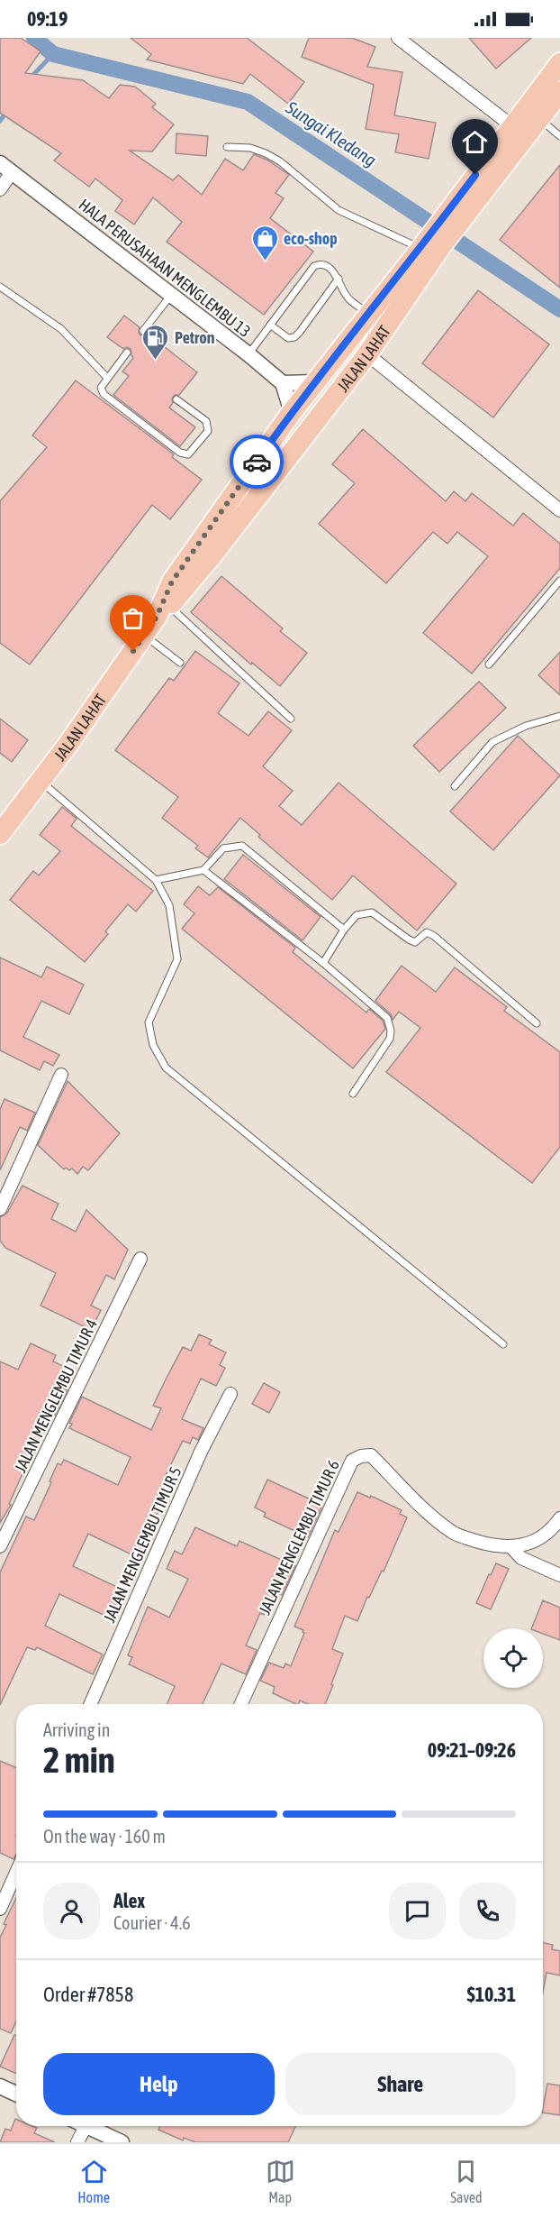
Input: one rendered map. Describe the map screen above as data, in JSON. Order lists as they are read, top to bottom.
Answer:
{
  "streets": {
    "main road": ["JALAN LAHAT"],
    "street": [
      "HALA PERUSAHAAN MENGLEMBU 13",
      "JALAN MENGLEMBU TIMUR 4",
      "JALAN MENGLEMBU TIMUR 6",
      "JALAN MENGLEMBU TIMUR 5"
    ]
  },
  "water": ["Sungai Kledang"],
  "places": {
    "shop": ["eco-shop"],
    "fuel station": ["Petron"]
  },
  "page": {
    "status": "09:19",
    "heading": ["2 min", "Arriving in", "09:21–09:26"],
    "panel": [
      "Alex",
      "Courier · 4.6",
      "Order #7858",
      "$10.31"
    ],
    "bar": "On the way · 160 m",
    "buttons": ["Help", "Share"],
    "tabs": ["Home", "Map", "Saved"]
  }
}
